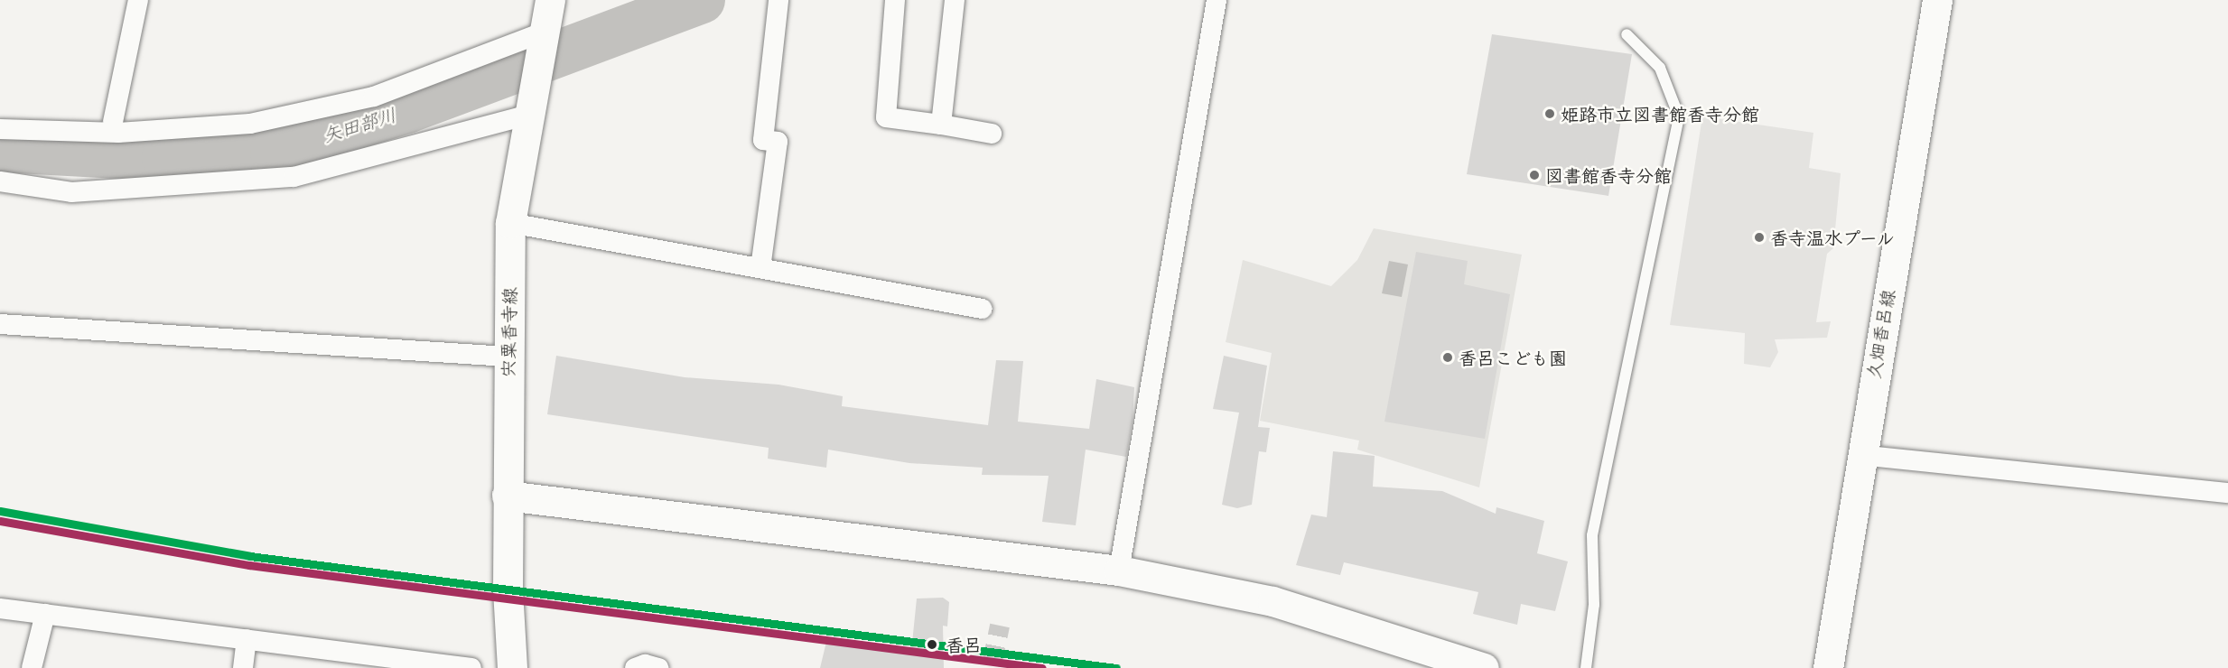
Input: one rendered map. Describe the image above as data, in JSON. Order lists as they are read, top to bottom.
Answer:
{
  "streets": {
    "main road": ["宍粟香寺線", "久畑香呂線"]
  },
  "water": ["矢田部川"],
  "places": [
    "姫路市立図書館香寺分館",
    "図書館香寺分館",
    "香寺温水プール",
    "香呂こども園",
    "香呂"
  ]
}
